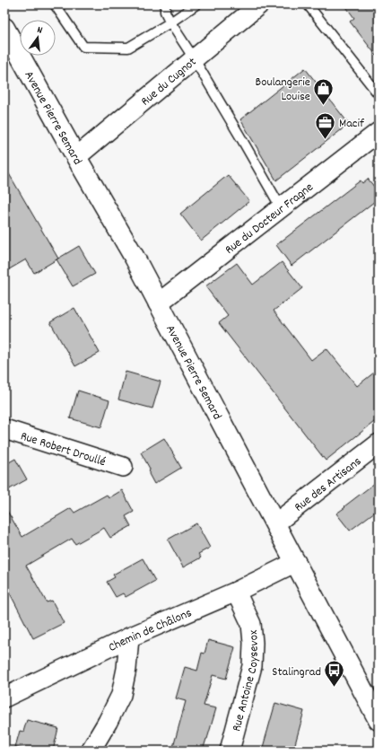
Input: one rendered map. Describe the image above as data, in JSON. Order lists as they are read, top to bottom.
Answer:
{
  "streets": {
    "main road": ["Avenue Pierre Semard"],
    "street": [
      "Rue du Cugnot",
      "Rue du Docteur Fragne",
      "Rue Robert Droullé",
      "Rue des Artisans",
      "Chemin de Châlons",
      "Rue Antoine Coysevox"
    ]
  },
  "crossings": [
    ["Rue du Cugnot", "Avenue Pierre Semard"],
    ["Avenue Pierre Semard", "Rue du Docteur Fragne"],
    ["Avenue Pierre Semard", "Rue des Artisans"],
    ["Avenue Pierre Semard", "Chemin de Châlons"],
    ["Chemin de Châlons", "Rue Antoine Coysevox"]
  ],
  "places": {
    "shop": ["Boulangerie Louise"],
    "office": ["Macif"],
    "bus stop": ["Stalingrad"]
  },
  "north": "top"
}
